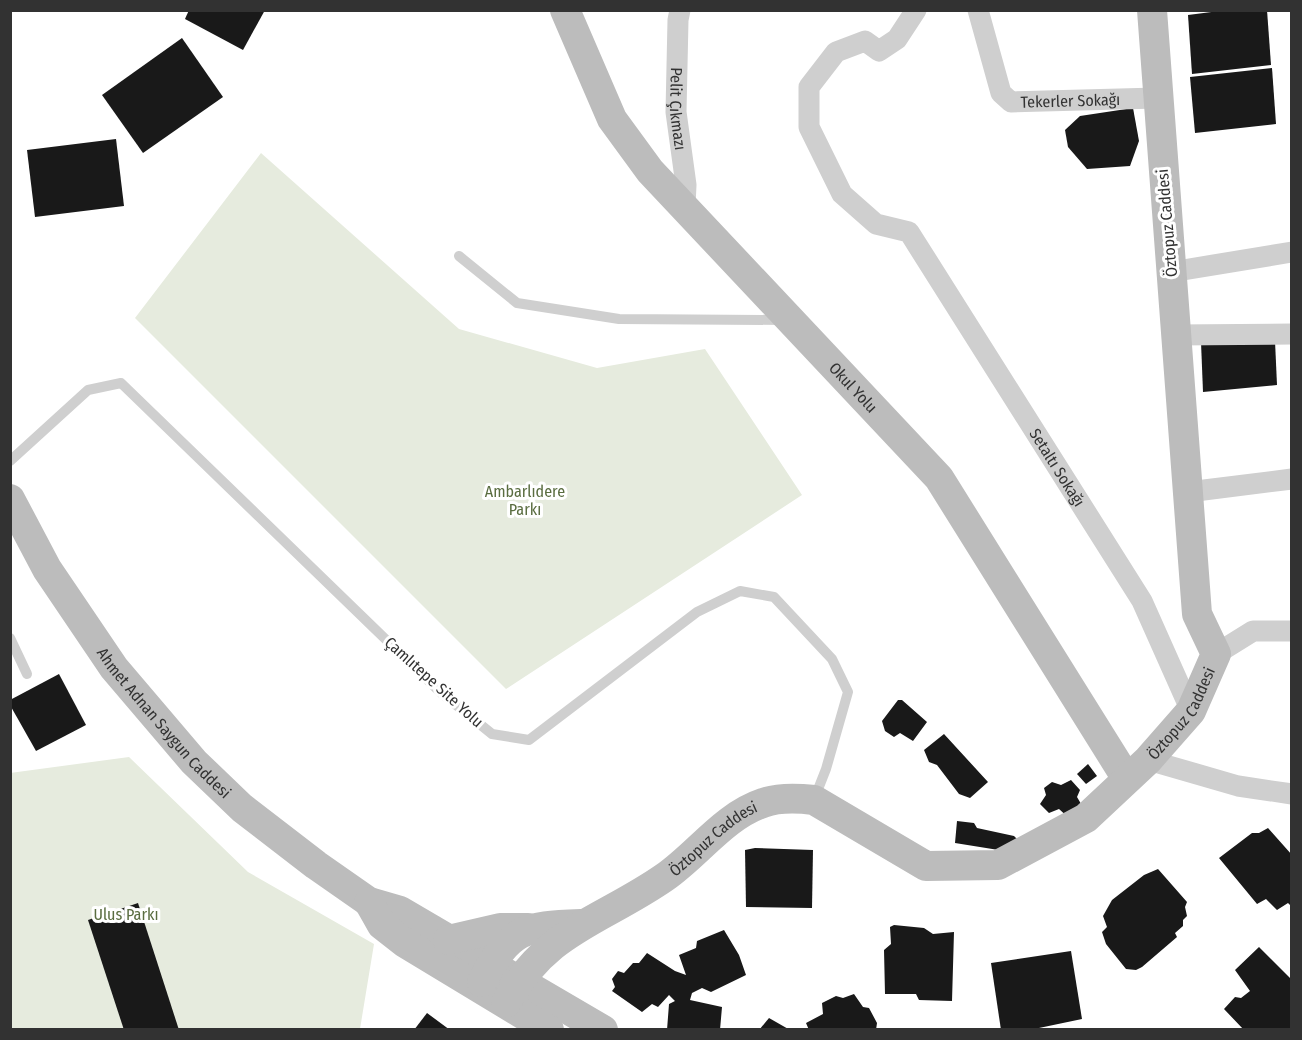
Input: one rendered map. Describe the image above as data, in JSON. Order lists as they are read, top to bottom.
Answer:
{
  "streets": {
    "street": [
      "Tekerler Sokağı",
      "Pelit Çıkmazı",
      "Öztopuz Caddesi",
      "Okul Yolu",
      "Setaltı Sokağı",
      "Ahmet Adnan Saygun Caddesi"
    ],
    "lane": ["Çamlıtepe Site Yolu"]
  },
  "crossings": [
    ["Tekerler Sokağı", "Öztopuz Caddesi"],
    ["Pelit Çıkmazı", "Okul Yolu"],
    ["Öztopuz Caddesi", "Okul Yolu"],
    ["Öztopuz Caddesi", "Setaltı Sokağı"],
    ["Öztopuz Caddesi", "Çamlıtepe Site Yolu"],
    ["Öztopuz Caddesi", "Ahmet Adnan Saygun Caddesi"]
  ],
  "parks": ["Ambarlıdere Parkı", "Ulus Parkı"]
}
